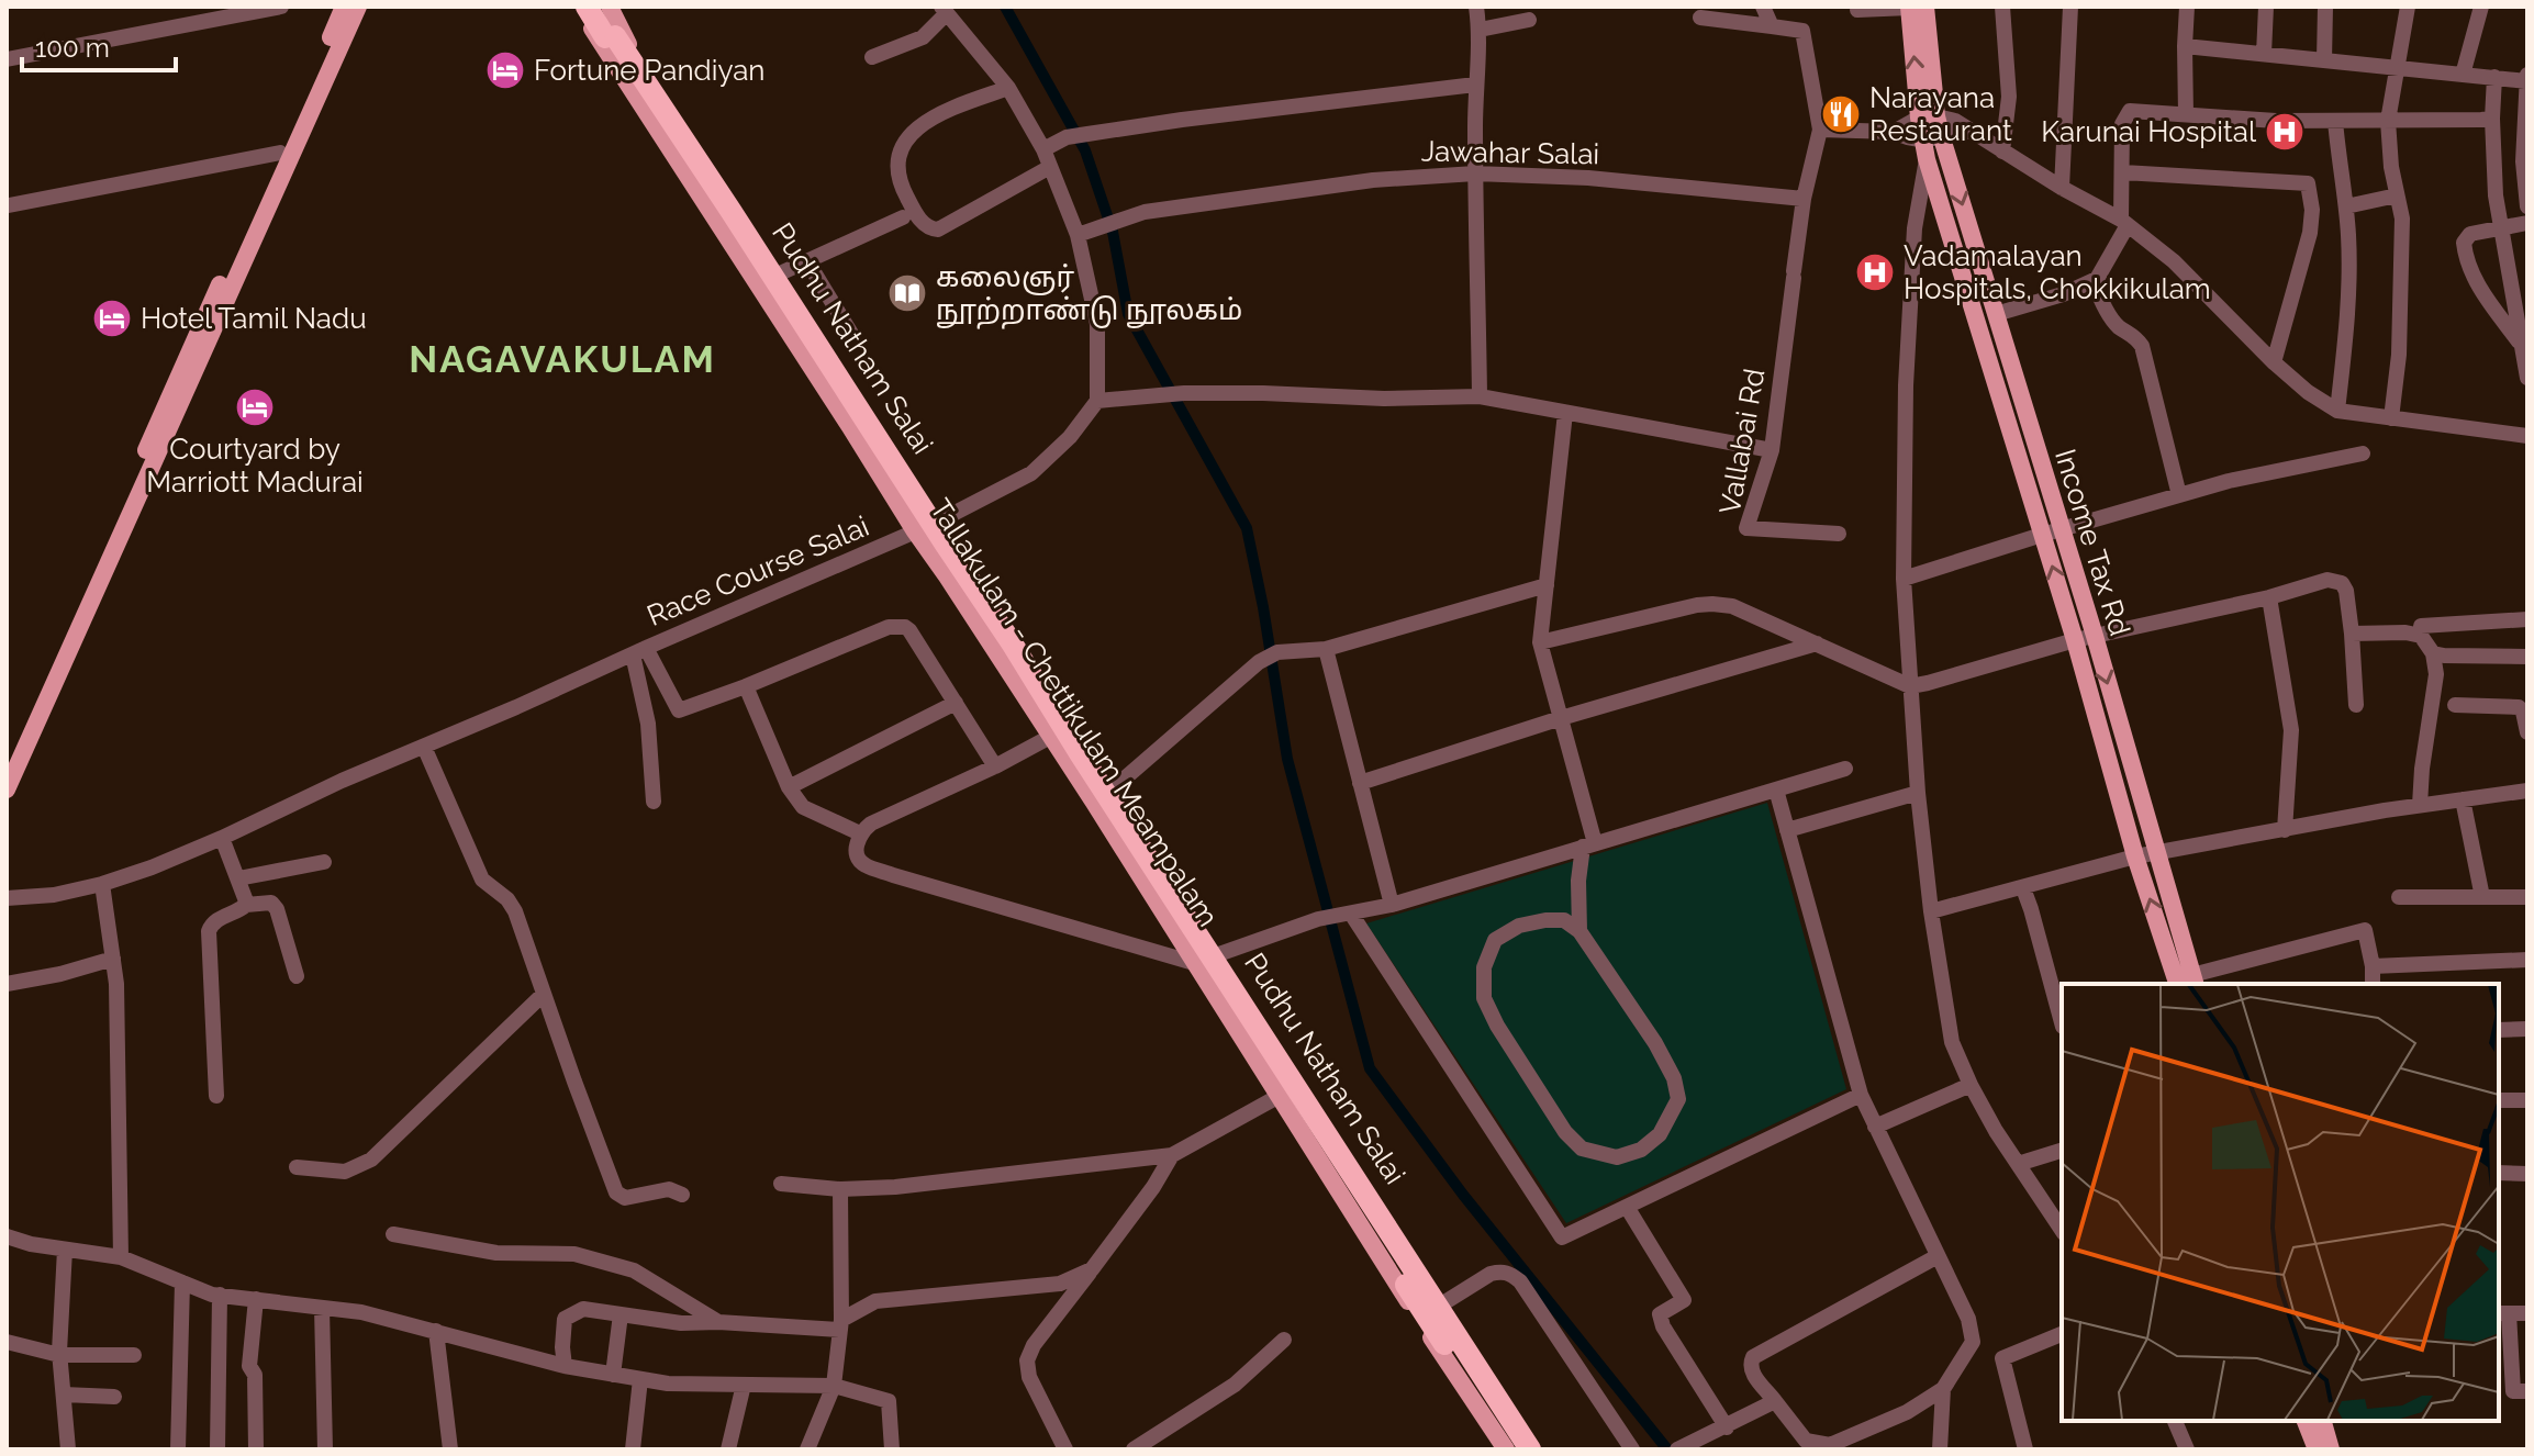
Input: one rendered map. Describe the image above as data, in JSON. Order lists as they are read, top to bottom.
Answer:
{
  "streets": {
    "highway": ["Tallakulam - Chettikulam Meampalam"],
    "main road": ["Pudhu Natham Salai", "Income Tax Rd"],
    "street": ["Jawahar Salai", "Vallabai Rd", "Race Course Salai"]
  },
  "crossings": [
    ["Jawahar Salai", "Vallabai Rd"],
    ["Pudhu Natham Salai", "Race Course Salai"],
    ["Pudhu Natham Salai", "Tallakulam - Chettikulam Meampalam"]
  ],
  "districts": ["NAGAVAKULAM"],
  "places": {
    "hotel": ["Fortune Pandiyan", "Hotel Tamil Nadu", "Courtyard by Marriott Madurai"],
    "restaurant": ["Narayana Restaurant"],
    "hospital": ["Karunai Hospital", "Vadamalayan Hospitals, Chokkikulam"],
    "library": ["கலைஞர் நூற்றாண்டு நூலகம்"]
  },
  "scale_bar": "100 m"
}
